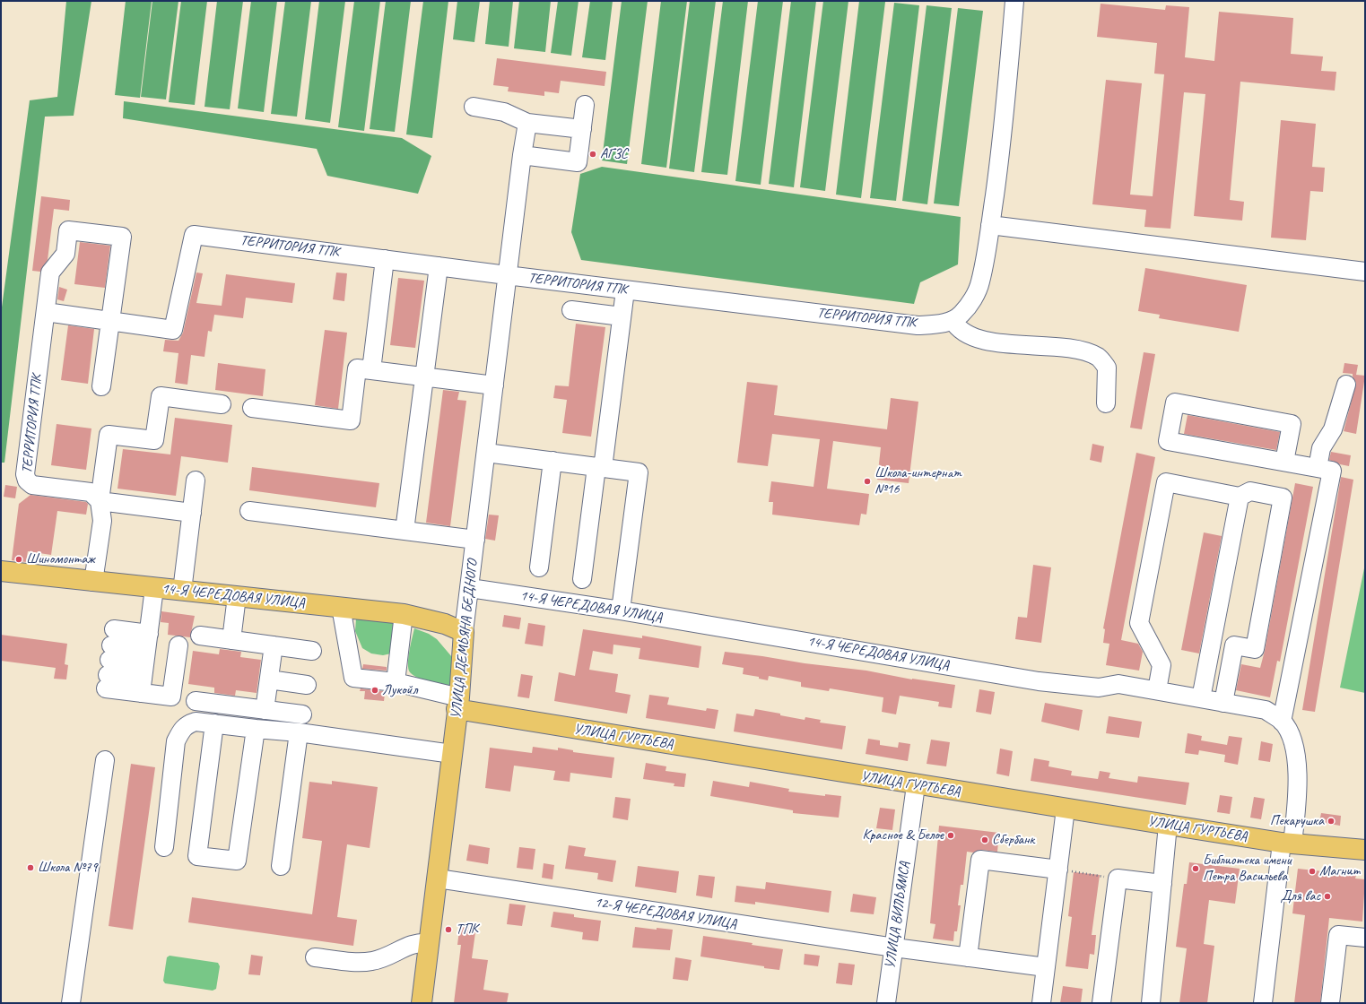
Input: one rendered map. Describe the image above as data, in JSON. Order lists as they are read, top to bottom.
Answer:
{
  "streets": {
    "main road": ["14-Я ЧЕРЕДОВАЯ УЛИЦА", "УЛИЦА ДЕМЬЯНА БЕДНОГО", "УЛИЦА ГУРТЬЕВА"],
    "street": ["ТЕРРИТОРИЯ ТПК", "12-Я ЧЕРЕДОВАЯ УЛИЦА", "УЛИЦА ВИЛЬЯМСА"]
  },
  "crossings": [
    ["ТЕРРИТОРИЯ ТПК", "УЛИЦА ДЕМЬЯНА БЕДНОГО"],
    ["14-Я ЧЕРЕДОВАЯ УЛИЦА", "УЛИЦА ДЕМЬЯНА БЕДНОГО"],
    ["УЛИЦА ДЕМЬЯНА БЕДНОГО", "УЛИЦА ГУРТЬЕВА"],
    ["УЛИЦА ДЕМЬЯНА БЕДНОГО", "12-Я ЧЕРЕДОВАЯ УЛИЦА"],
    ["УЛИЦА ГУРТЬЕВА", "УЛИЦА ВИЛЬЯМСА"],
    ["12-Я ЧЕРЕДОВАЯ УЛИЦА", "УЛИЦА ВИЛЬЯМСА"]
  ],
  "places": [
    "АГЗС",
    "Школа-интернат №16",
    "Шиномонтаж",
    "Лукойл",
    "Пекарушка",
    "Красное & Белое",
    "Сбербанк",
    "Школа №79",
    "Библиотека имени Петра Васильева",
    "Магнит",
    "Для вас",
    "ТПК"
  ]
}
